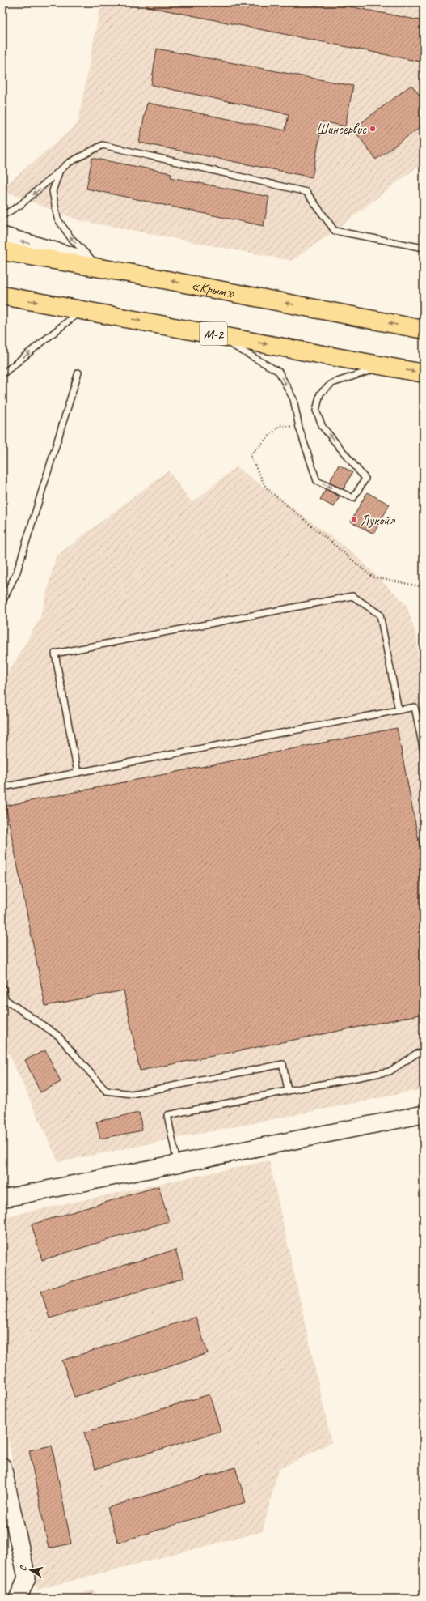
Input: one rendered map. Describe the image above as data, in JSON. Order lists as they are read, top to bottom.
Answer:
{
  "streets": {
    "highway": ["«Крым»", "М-2"]
  },
  "places": ["Шинсервис", "Лукойл"],
  "north": "left"
}
